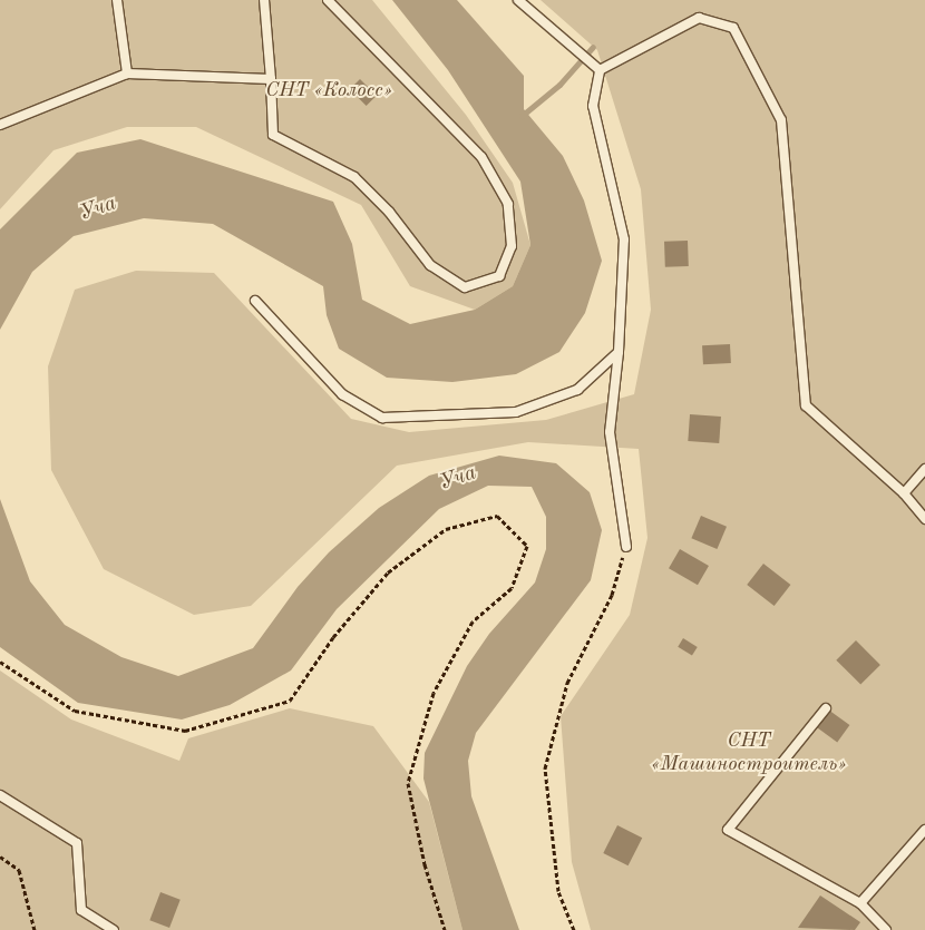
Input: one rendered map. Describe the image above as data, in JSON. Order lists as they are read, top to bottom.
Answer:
{
  "water": ["Уча"],
  "parks": ["СНТ «Колосс»", "СНТ «Машиностроитель»"]
}
